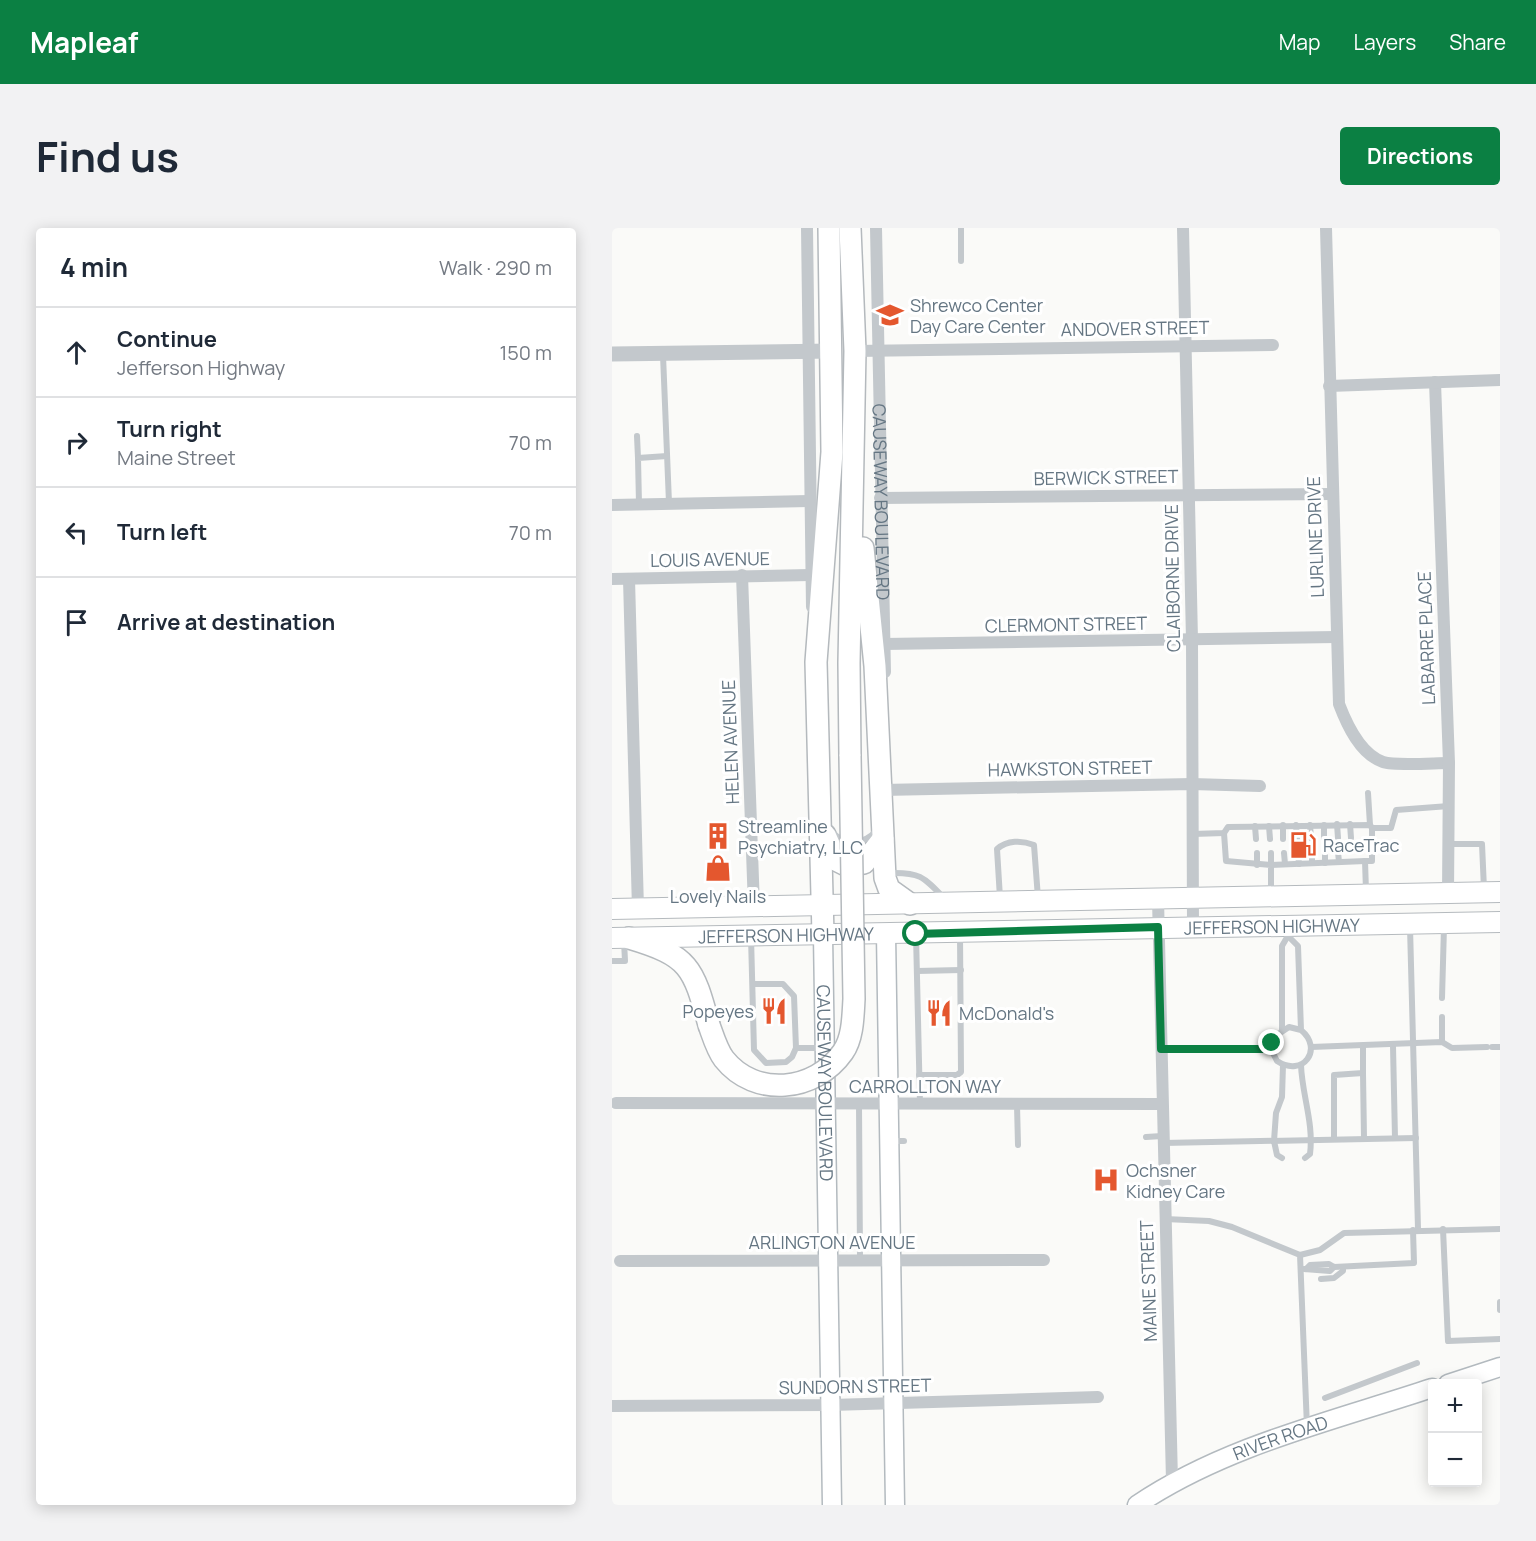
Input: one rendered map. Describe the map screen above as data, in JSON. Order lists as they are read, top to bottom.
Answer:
{
  "streets": {
    "highway": ["CAUSEWAY BOULEVARD"],
    "main road": ["JEFFERSON HIGHWAY", "RIVER ROAD"],
    "street": [
      "ANDOVER STREET",
      "BERWICK STREET",
      "LURLINE DRIVE",
      "LOUIS AVENUE",
      "CLAIBORNE DRIVE",
      "CLERMONT STREET",
      "LABARRE PLACE",
      "HELEN AVENUE",
      "HAWKSTON STREET",
      "CARROLLTON WAY",
      "ARLINGTON AVENUE",
      "MAINE STREET",
      "SUNDORN STREET"
    ]
  },
  "crossings": [
    ["ANDOVER STREET", "CAUSEWAY BOULEVARD"],
    ["ANDOVER STREET", "CLAIBORNE DRIVE"],
    ["BERWICK STREET", "CAUSEWAY BOULEVARD"],
    ["BERWICK STREET", "LURLINE DRIVE"],
    ["BERWICK STREET", "CLAIBORNE DRIVE"],
    ["CAUSEWAY BOULEVARD", "LOUIS AVENUE"],
    ["CAUSEWAY BOULEVARD", "CLERMONT STREET"],
    ["CAUSEWAY BOULEVARD", "HAWKSTON STREET"],
    ["CAUSEWAY BOULEVARD", "JEFFERSON HIGHWAY"],
    ["CAUSEWAY BOULEVARD", "CARROLLTON WAY"],
    ["CAUSEWAY BOULEVARD", "ARLINGTON AVENUE"],
    ["CAUSEWAY BOULEVARD", "SUNDORN STREET"],
    ["LURLINE DRIVE", "CLERMONT STREET"],
    ["LURLINE DRIVE", "LABARRE PLACE"],
    ["LOUIS AVENUE", "HELEN AVENUE"],
    ["CLAIBORNE DRIVE", "CLERMONT STREET"],
    ["CLAIBORNE DRIVE", "HAWKSTON STREET"],
    ["CLAIBORNE DRIVE", "JEFFERSON HIGHWAY"],
    ["LABARRE PLACE", "JEFFERSON HIGHWAY"],
    ["HELEN AVENUE", "JEFFERSON HIGHWAY"],
    ["JEFFERSON HIGHWAY", "MAINE STREET"],
    ["CARROLLTON WAY", "MAINE STREET"],
    ["MAINE STREET", "RIVER ROAD"]
  ],
  "places": {
    "school or university": ["Shrewco Center Day Care Center"],
    "building": ["Streamline Psychiatry, LLC"],
    "fuel station": ["RaceTrac"],
    "shop": ["Lovely Nails"],
    "restaurant": ["Popeyes", "McDonald's"],
    "hospital": ["Ochsner Kidney Care"]
  },
  "page": {
    "header": "Mapleaf",
    "nav": ["Map", "Layers", "Share"],
    "title": "Find us",
    "buttons": "Directions",
    "heading": ["4 min", "Walk · 290 m"],
    "list": [
      ["Continue", "Jefferson Highway", "150 m"],
      ["Turn right", "Maine Street", "70 m"],
      ["Turn left", "70 m"],
      "Arrive at destination"
    ],
    "map_buttons": ["+", "−"]
  }
}
